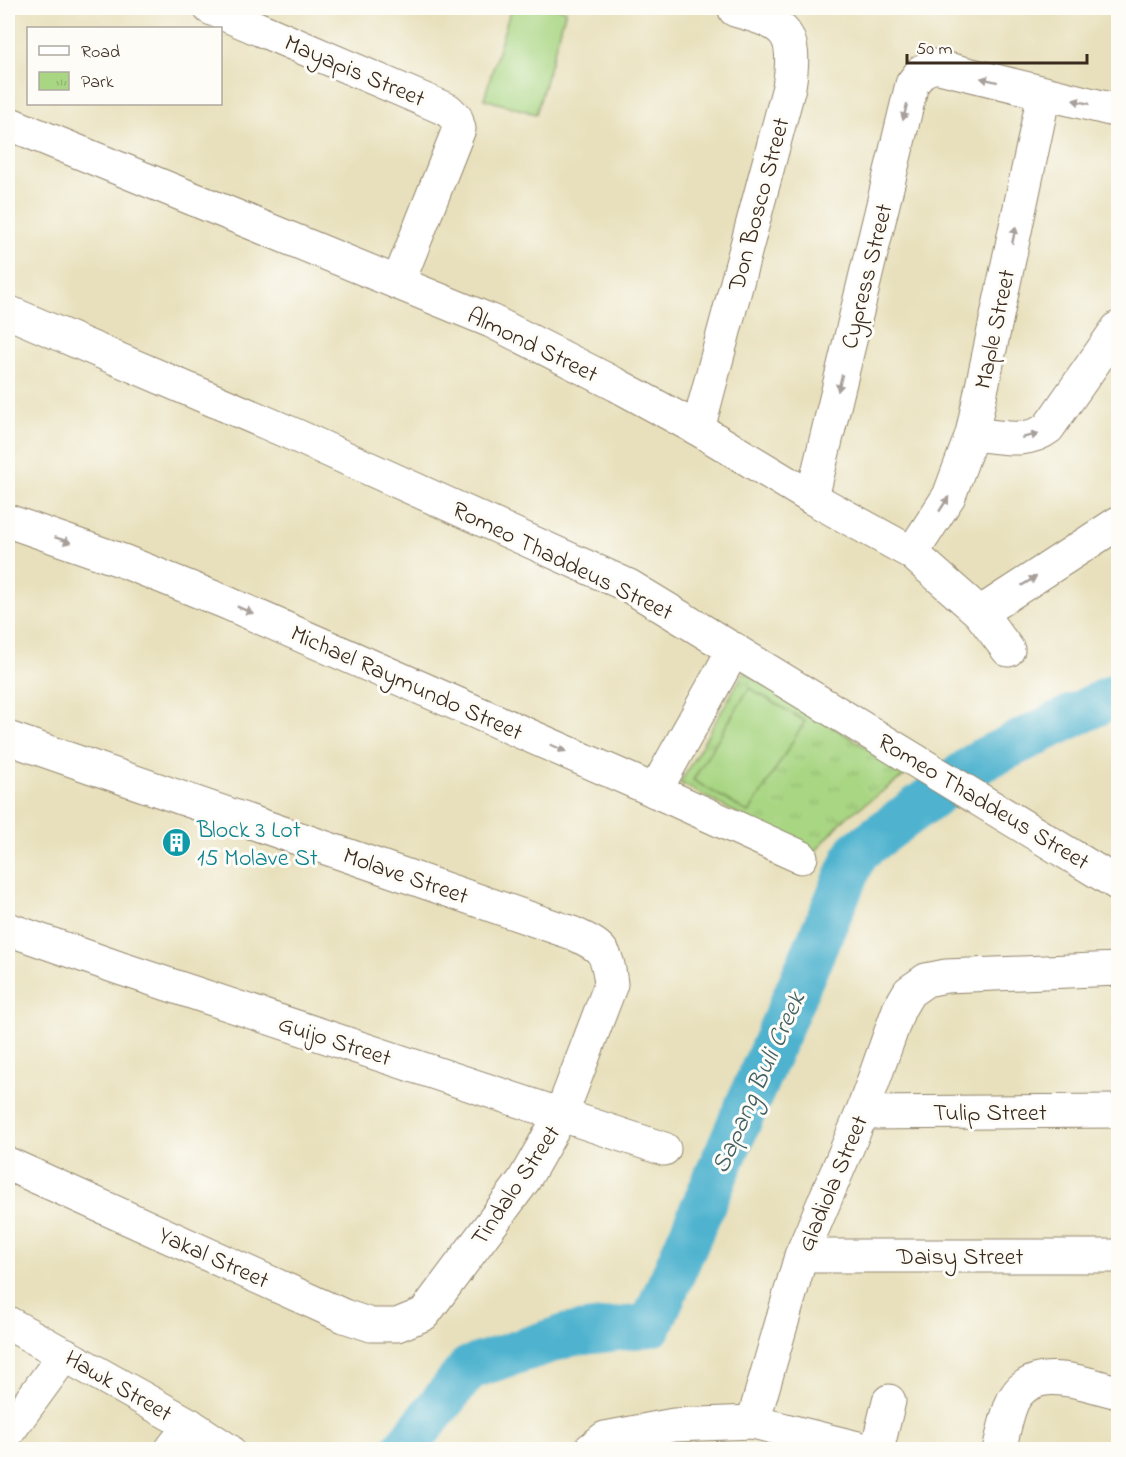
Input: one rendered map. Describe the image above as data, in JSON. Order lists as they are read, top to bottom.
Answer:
{
  "streets": {
    "street": [
      "Mayapis Street",
      "Don Bosco Street",
      "Cypress Street",
      "Maple Street",
      "Almond Street",
      "Romeo Thaddeus Street",
      "Michael Raymundo Street",
      "Molave Street",
      "Guijo Street",
      "Tulip Street",
      "Gladiola Street",
      "Tindalo Street",
      "Daisy Street",
      "Yakal Street",
      "Hawk Street"
    ]
  },
  "crossings": [
    ["Mayapis Street", "Almond Street"],
    ["Don Bosco Street", "Almond Street"],
    ["Cypress Street", "Maple Street"],
    ["Cypress Street", "Almond Street"],
    ["Maple Street", "Almond Street"],
    ["Molave Street", "Tindalo Street"],
    ["Guijo Street", "Tindalo Street"],
    ["Tulip Street", "Gladiola Street"],
    ["Gladiola Street", "Daisy Street"],
    ["Tindalo Street", "Yakal Street"]
  ],
  "one_way": ["Cypress Street", "Maple Street", "Michael Raymundo Street"],
  "water": ["Sapang Buli Creek"],
  "places": {
    "building": ["Block 3 Lot 15 Molave St"]
  },
  "legend": ["Road", "Park"],
  "scale_bar": "50 m"
}
